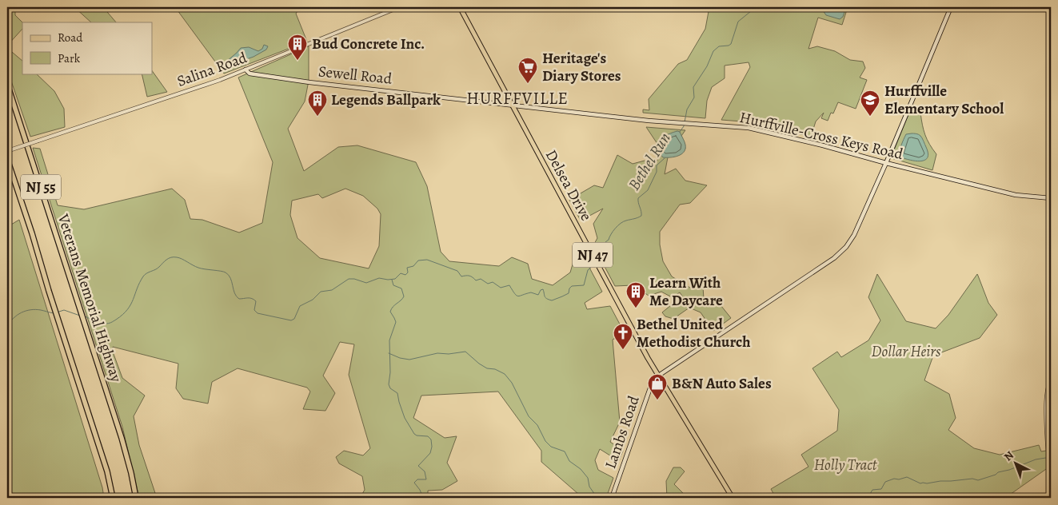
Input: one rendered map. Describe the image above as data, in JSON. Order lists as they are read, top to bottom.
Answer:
{
  "streets": {
    "highway": ["NJ 55", "Veterans Memorial Highway"],
    "main road": [
      "Sewell Road",
      "Hurffville-Cross Keys Road",
      "Delsea Drive",
      "NJ 47",
      "Lambs Road"
    ],
    "street": ["Salina Road"]
  },
  "crossings": [
    ["Salina Road", "Sewell Road"],
    ["Sewell Road", "Hurffville-Cross Keys Road"],
    ["Sewell Road", "Delsea Drive"],
    ["Hurffville-Cross Keys Road", "Delsea Drive"],
    ["Delsea Drive", "Lambs Road"]
  ],
  "districts": ["HURFFVILLE"],
  "water": ["Bethel Run"],
  "parks": ["Dollar Heirs", "Holly Tract"],
  "places": {
    "building": ["Bud Concrete Inc.", "Legends Ballpark", "Learn With Me Daycare"],
    "supermarket": ["Heritage's Diary Stores"],
    "school or university": ["Hurffville Elementary School"],
    "church": ["Bethel United Methodist Church"],
    "shop": ["B&N Auto Sales"]
  },
  "legend": ["Road", "Park"],
  "north": "top left"
}
